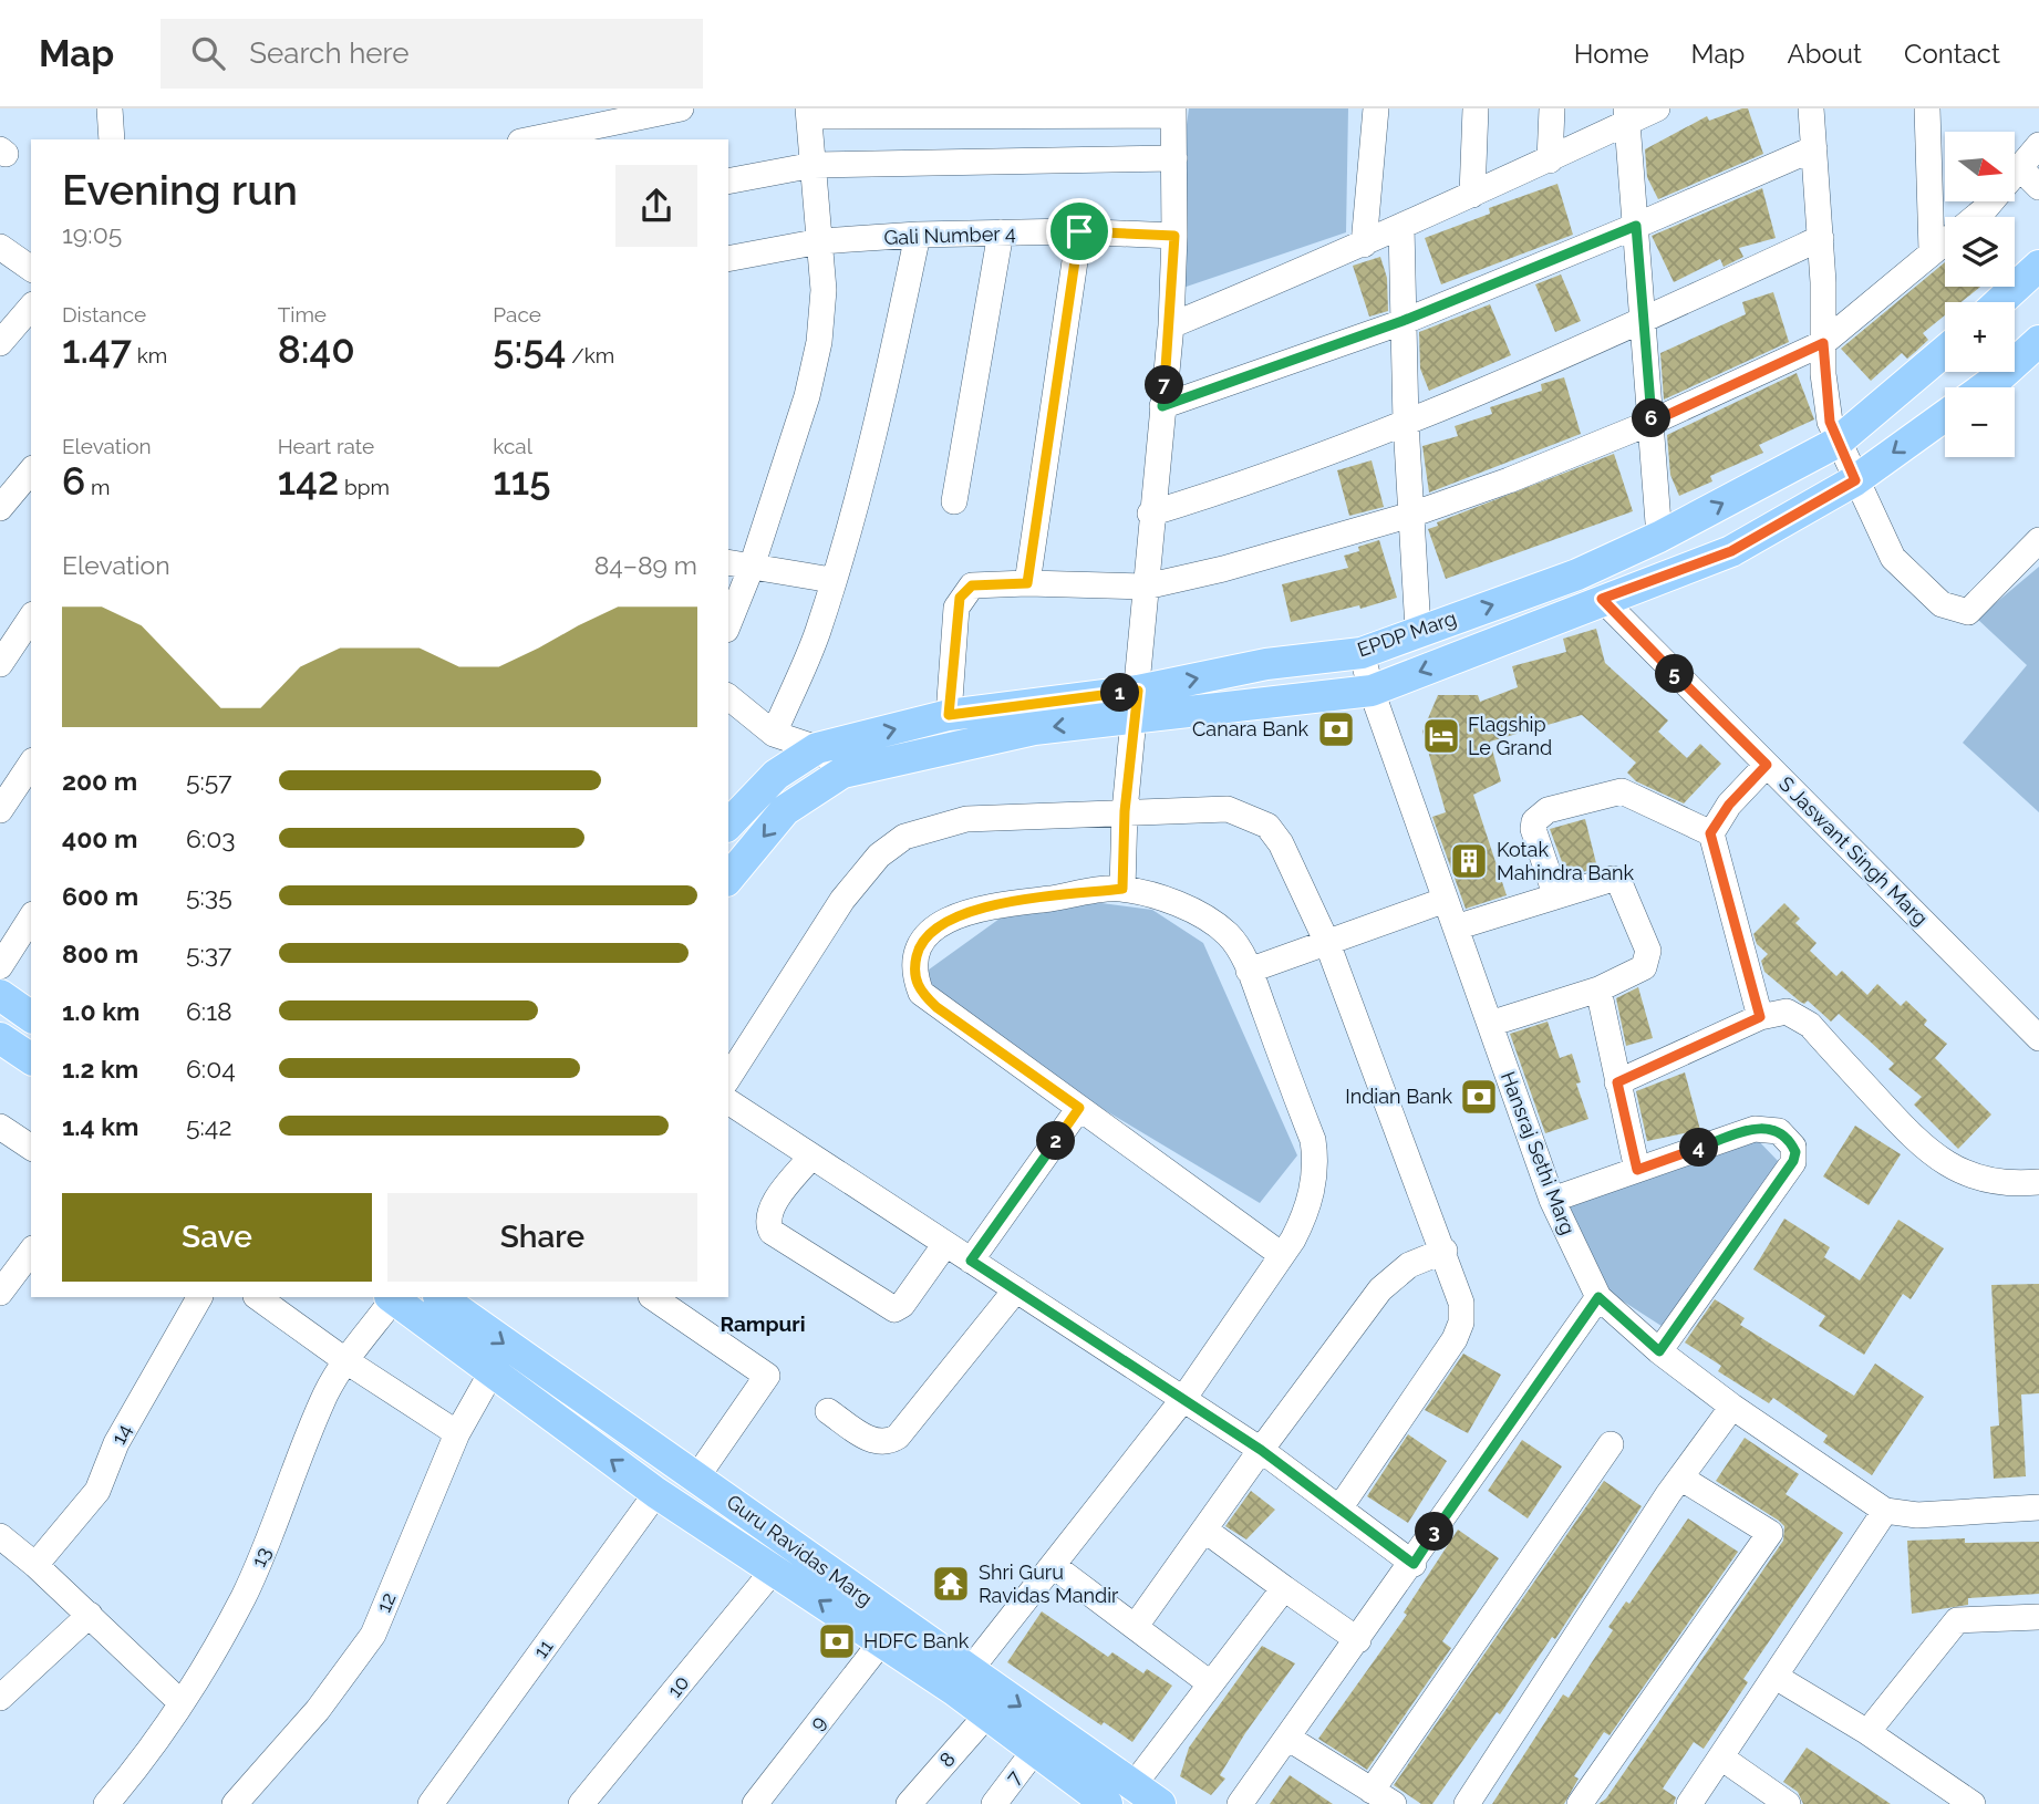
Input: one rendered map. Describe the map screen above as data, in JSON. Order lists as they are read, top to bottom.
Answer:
{
  "streets": {
    "main road": ["EPDP Marg", "Guru Ravidas Marg"],
    "street": [
      "Gali Number 4",
      "S Jaswant Singh Marg",
      "Hansraj Sethi Marg",
      "14",
      "13",
      "12",
      "11",
      "10",
      "9",
      "8",
      "7"
    ]
  },
  "crossings": [
    ["EPDP Marg", "S Jaswant Singh Marg"],
    ["EPDP Marg", "Hansraj Sethi Marg"],
    ["Guru Ravidas Marg", "13"],
    ["Guru Ravidas Marg", "12"],
    ["Guru Ravidas Marg", "11"],
    ["Guru Ravidas Marg", "10"],
    ["Guru Ravidas Marg", "9"],
    ["Guru Ravidas Marg", "8"],
    ["Guru Ravidas Marg", "7"]
  ],
  "districts": ["Rampuri"],
  "places": {
    "bank": ["Canara Bank", "Indian Bank", "HDFC Bank"],
    "hotel": ["Flagship Le Grand"],
    "building": ["Kotak Mahindra Bank"],
    "temple": ["Shri Guru Ravidas Mandir"]
  },
  "north": "right",
  "page": {
    "header": "Map",
    "search": "Search here",
    "nav": [
      "Home",
      "Map",
      "About",
      "Contact"
    ],
    "map_buttons": ["+", "−"],
    "heading": ["Evening run", "19:05"],
    "stats": [
      ["Distance", "1.47 km"],
      ["Time", "8:40"],
      ["Pace", "5:54 /km"],
      ["Elevation", "6 m"],
      ["Heart rate", "142 bpm"],
      ["kcal", "115"]
    ],
    "pins": [
      "7",
      "6",
      "5",
      "1",
      "2",
      "4",
      "3"
    ],
    "chart": ["Elevation", "84–89 m"],
    "list": [
      {
        "name": "200 m",
        "note": "5:57"
      },
      {
        "name": "400 m",
        "note": "6:03"
      },
      {
        "name": "600 m",
        "note": "5:35"
      },
      {
        "name": "800 m",
        "note": "5:37"
      },
      {
        "name": "1.0 km",
        "note": "6:18"
      },
      {
        "name": "1.2 km",
        "note": "6:04"
      },
      {
        "name": "1.4 km",
        "note": "5:42"
      }
    ],
    "buttons": ["Save", "Share"]
  }
}
